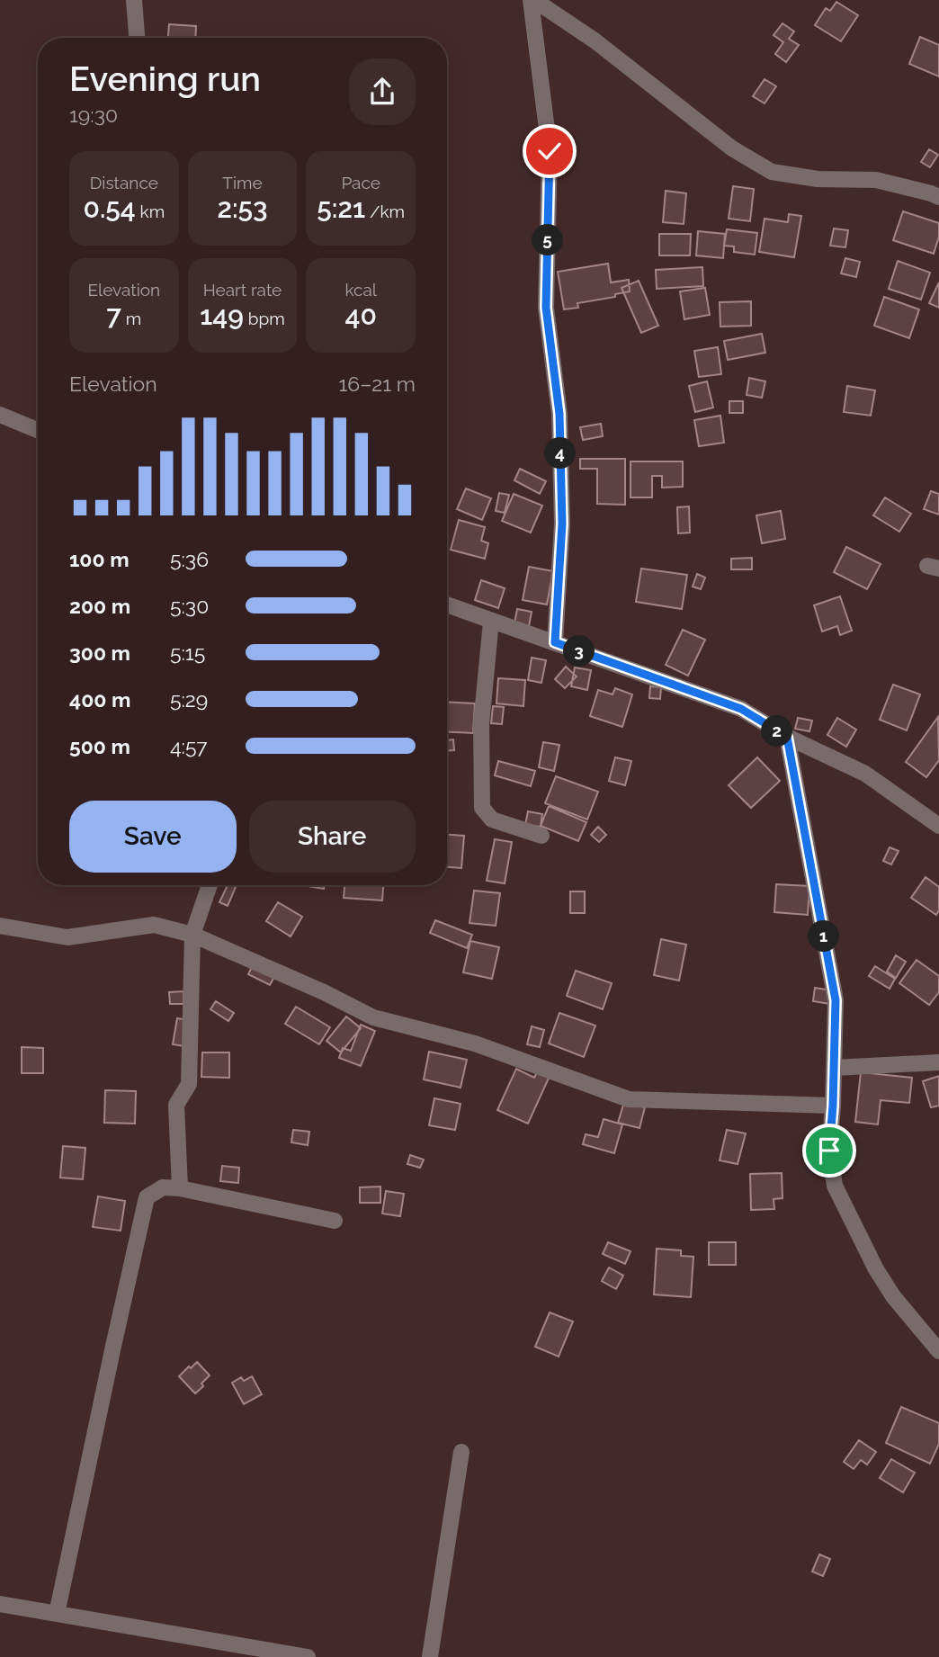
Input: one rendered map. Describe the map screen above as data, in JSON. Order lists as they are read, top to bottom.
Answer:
{
  "page": {
    "heading": ["Evening run", "19:30"],
    "stats": [
      ["Distance", "0.54 km"],
      ["Time", "2:53"],
      ["Pace", "5:21 /km"],
      ["Elevation", "7 m"],
      ["Heart rate", "149 bpm"],
      ["kcal", "40"]
    ],
    "pins": [
      "5",
      "4",
      "3",
      "2",
      "1"
    ],
    "chart": ["Elevation", "16–21 m"],
    "list": [
      {
        "name": "100 m",
        "note": "5:36"
      },
      {
        "name": "200 m",
        "note": "5:30"
      },
      {
        "name": "300 m",
        "note": "5:15"
      },
      {
        "name": "400 m",
        "note": "5:29"
      },
      {
        "name": "500 m",
        "note": "4:57"
      }
    ],
    "buttons": ["Save", "Share"]
  }
}
